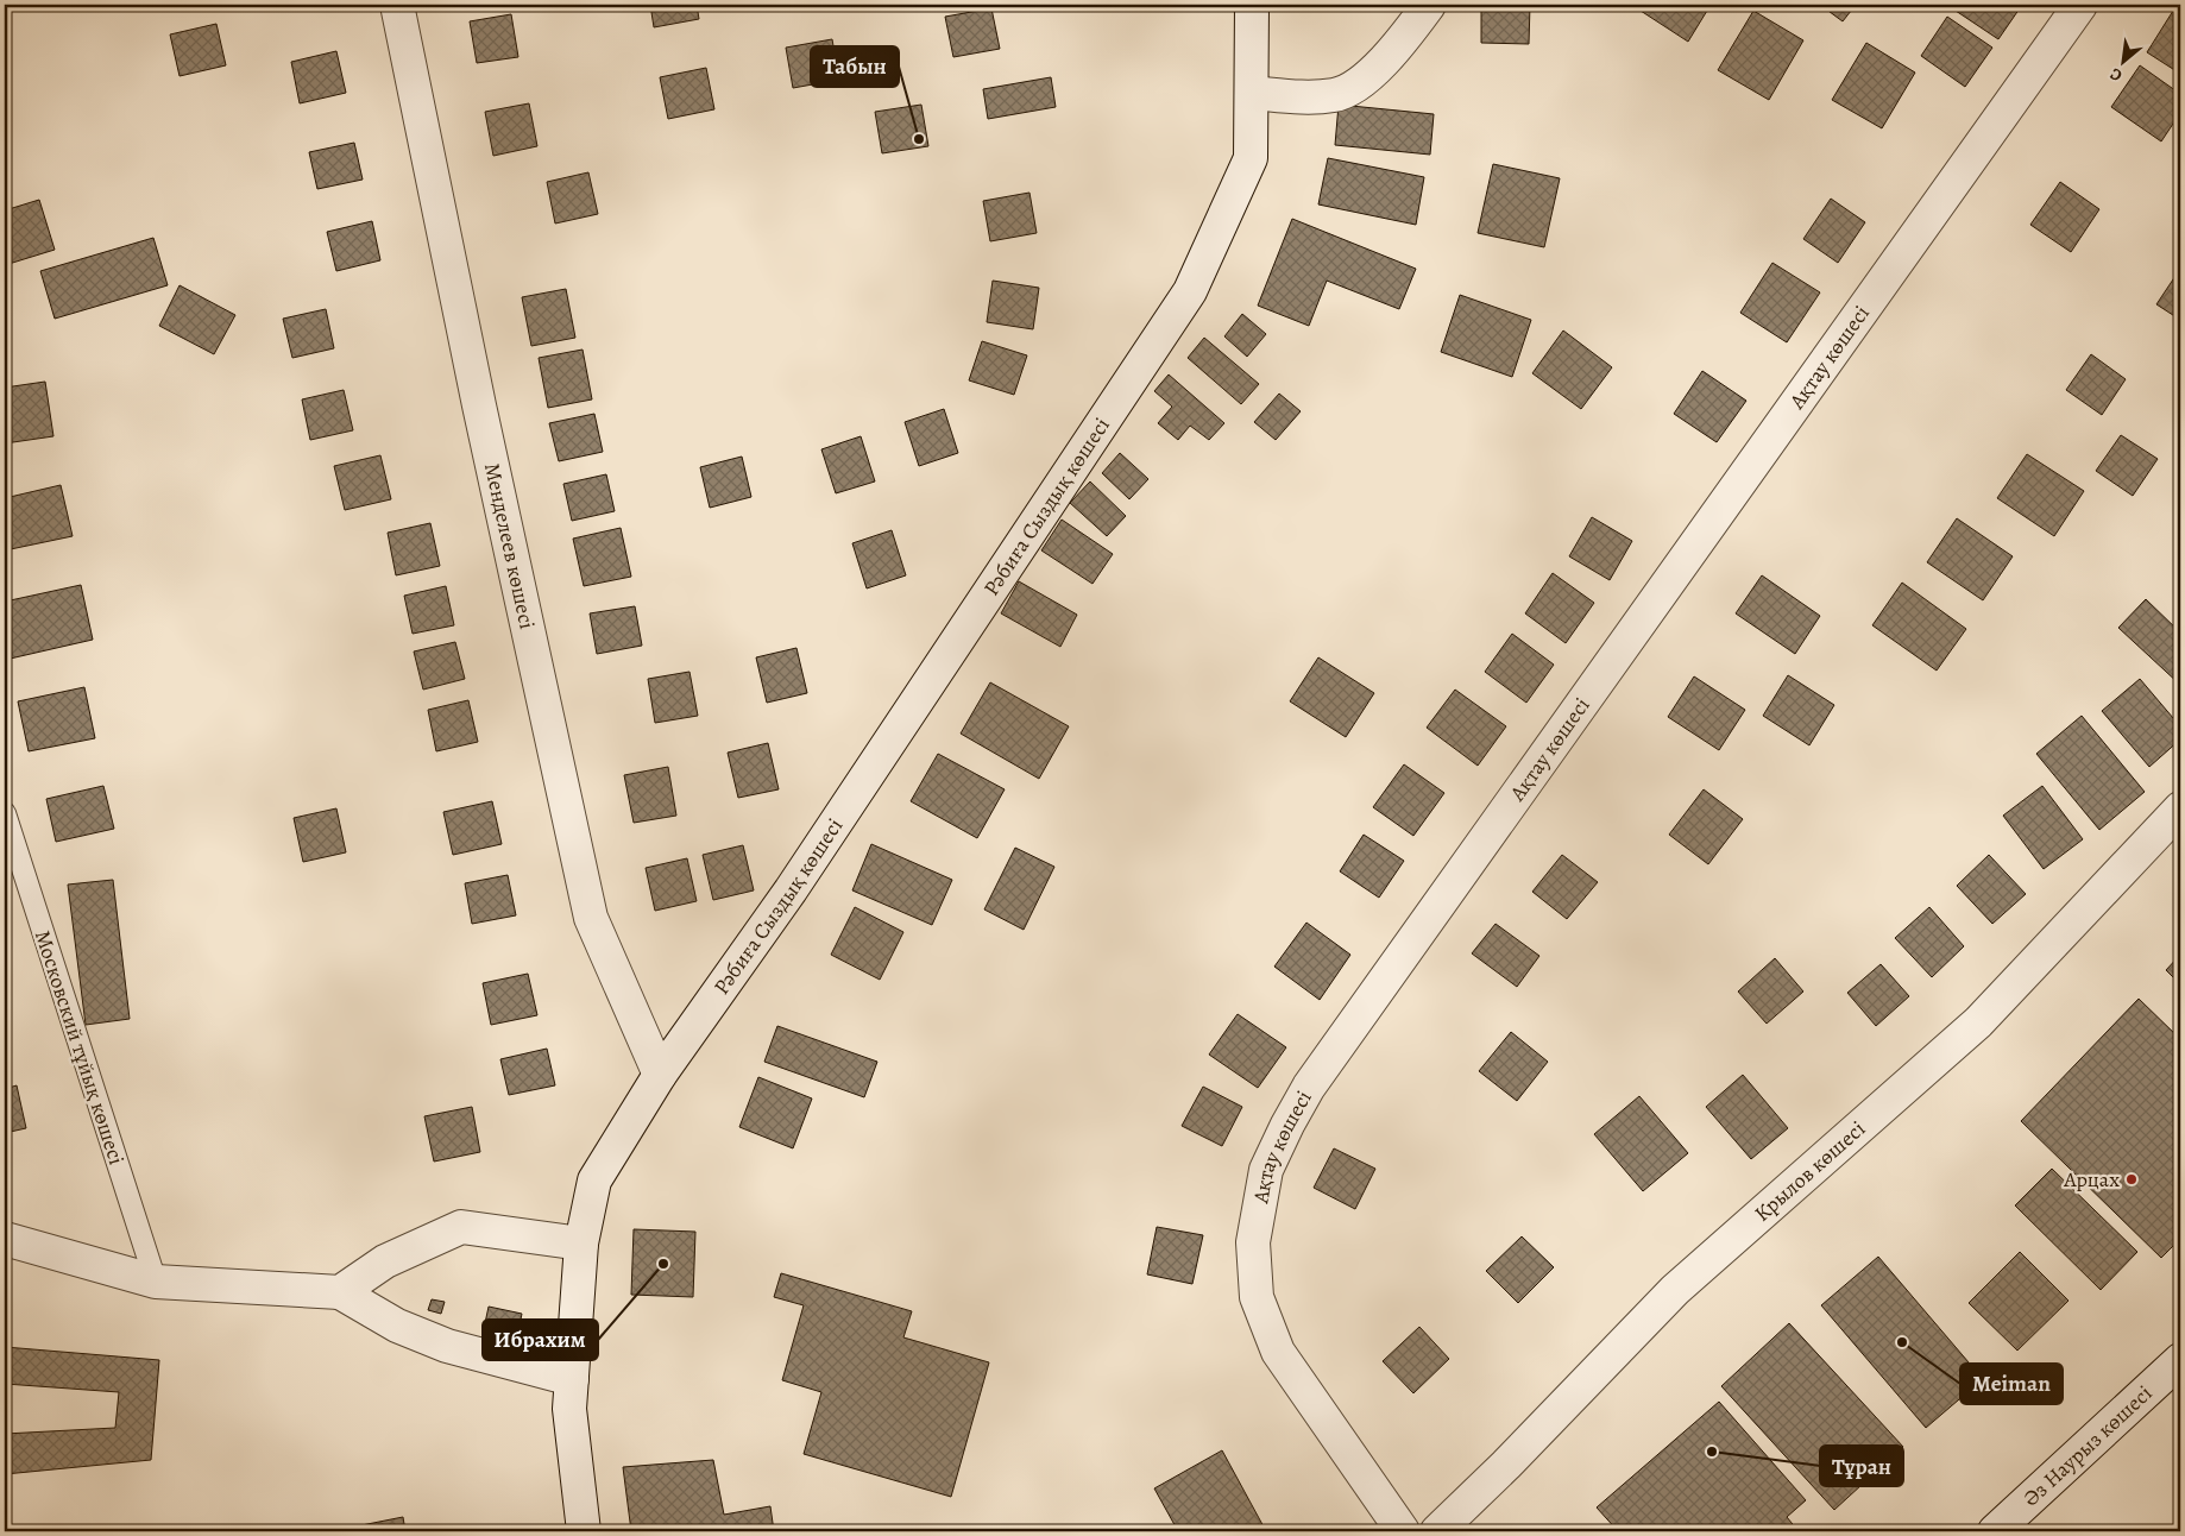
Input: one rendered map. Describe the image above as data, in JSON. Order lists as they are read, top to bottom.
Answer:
{
  "streets": {
    "street": [
      "Ақтау көшесі",
      "Рәбиға Сыздық көшесі",
      "Менделеев көшесі",
      "Крылов көшесі",
      "Әз Наурыз көшесі"
    ],
    "lane": ["Московский тұйық көшесі"]
  },
  "crossings": [
    ["Рәбиға Сыздық көшесі", "Менделеев көшесі"]
  ],
  "places": [
    "Табын",
    "Арцах",
    "Ибрахим",
    "Meiman",
    "Тұран"
  ],
  "north": "bottom left"
}
